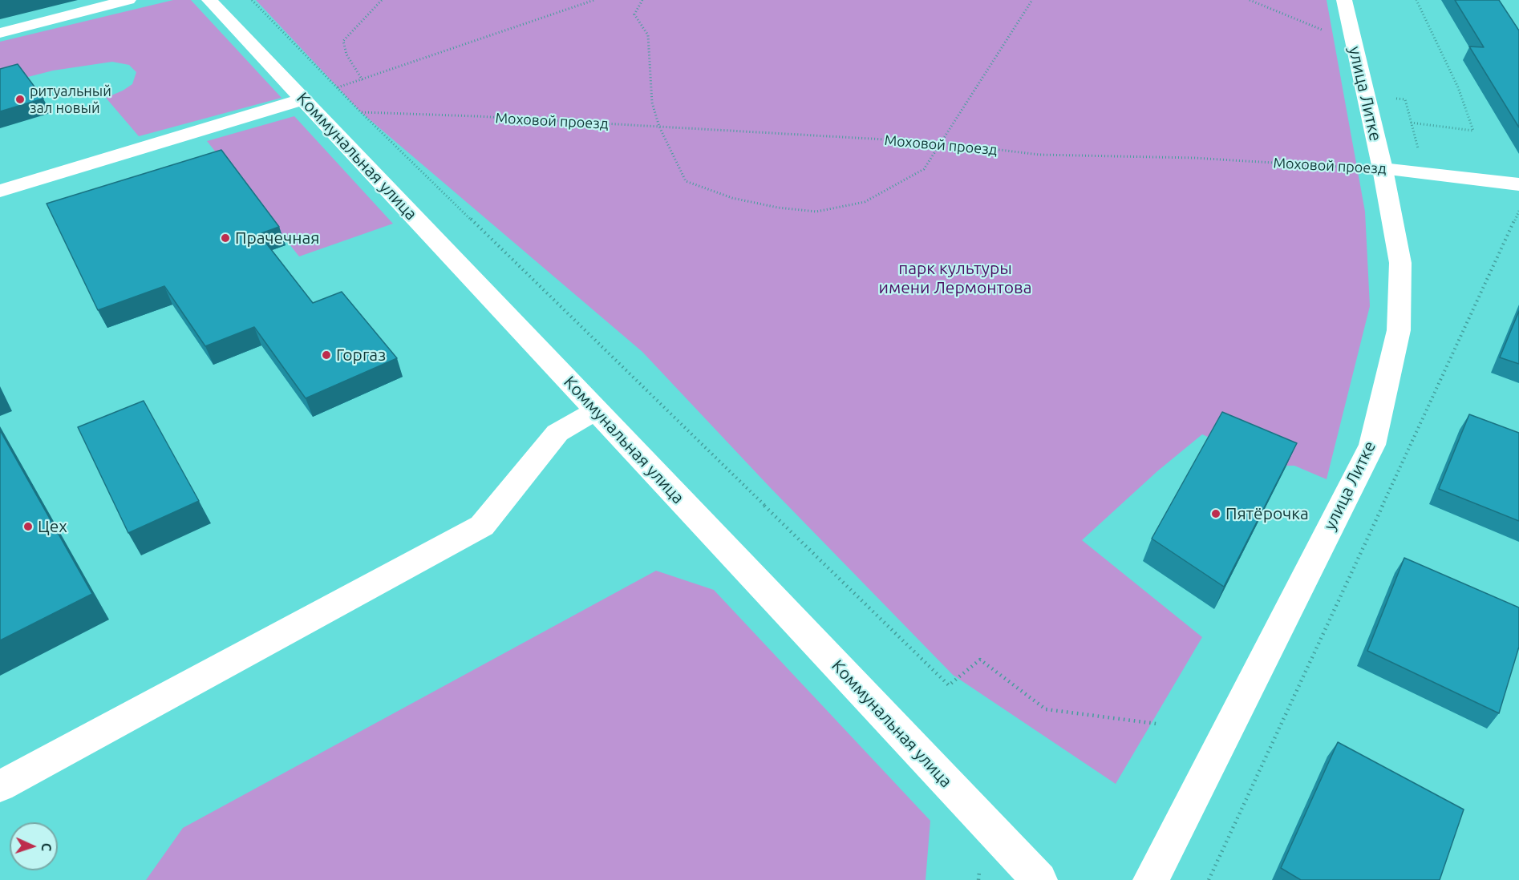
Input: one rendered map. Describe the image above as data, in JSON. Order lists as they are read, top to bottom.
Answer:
{
  "streets": {
    "street": ["улица Литке", "Моховой проезд", "Коммунальная улица"]
  },
  "crossings": [
    ["улица Литке", "Моховой проезд"]
  ],
  "parks": ["парк культуры имени Лермонтова"],
  "places": [
    "ритуальный зал новый",
    "Прачечная",
    "Горгаз",
    "Пятёрочка",
    "Цех"
  ],
  "north": "right"
}
